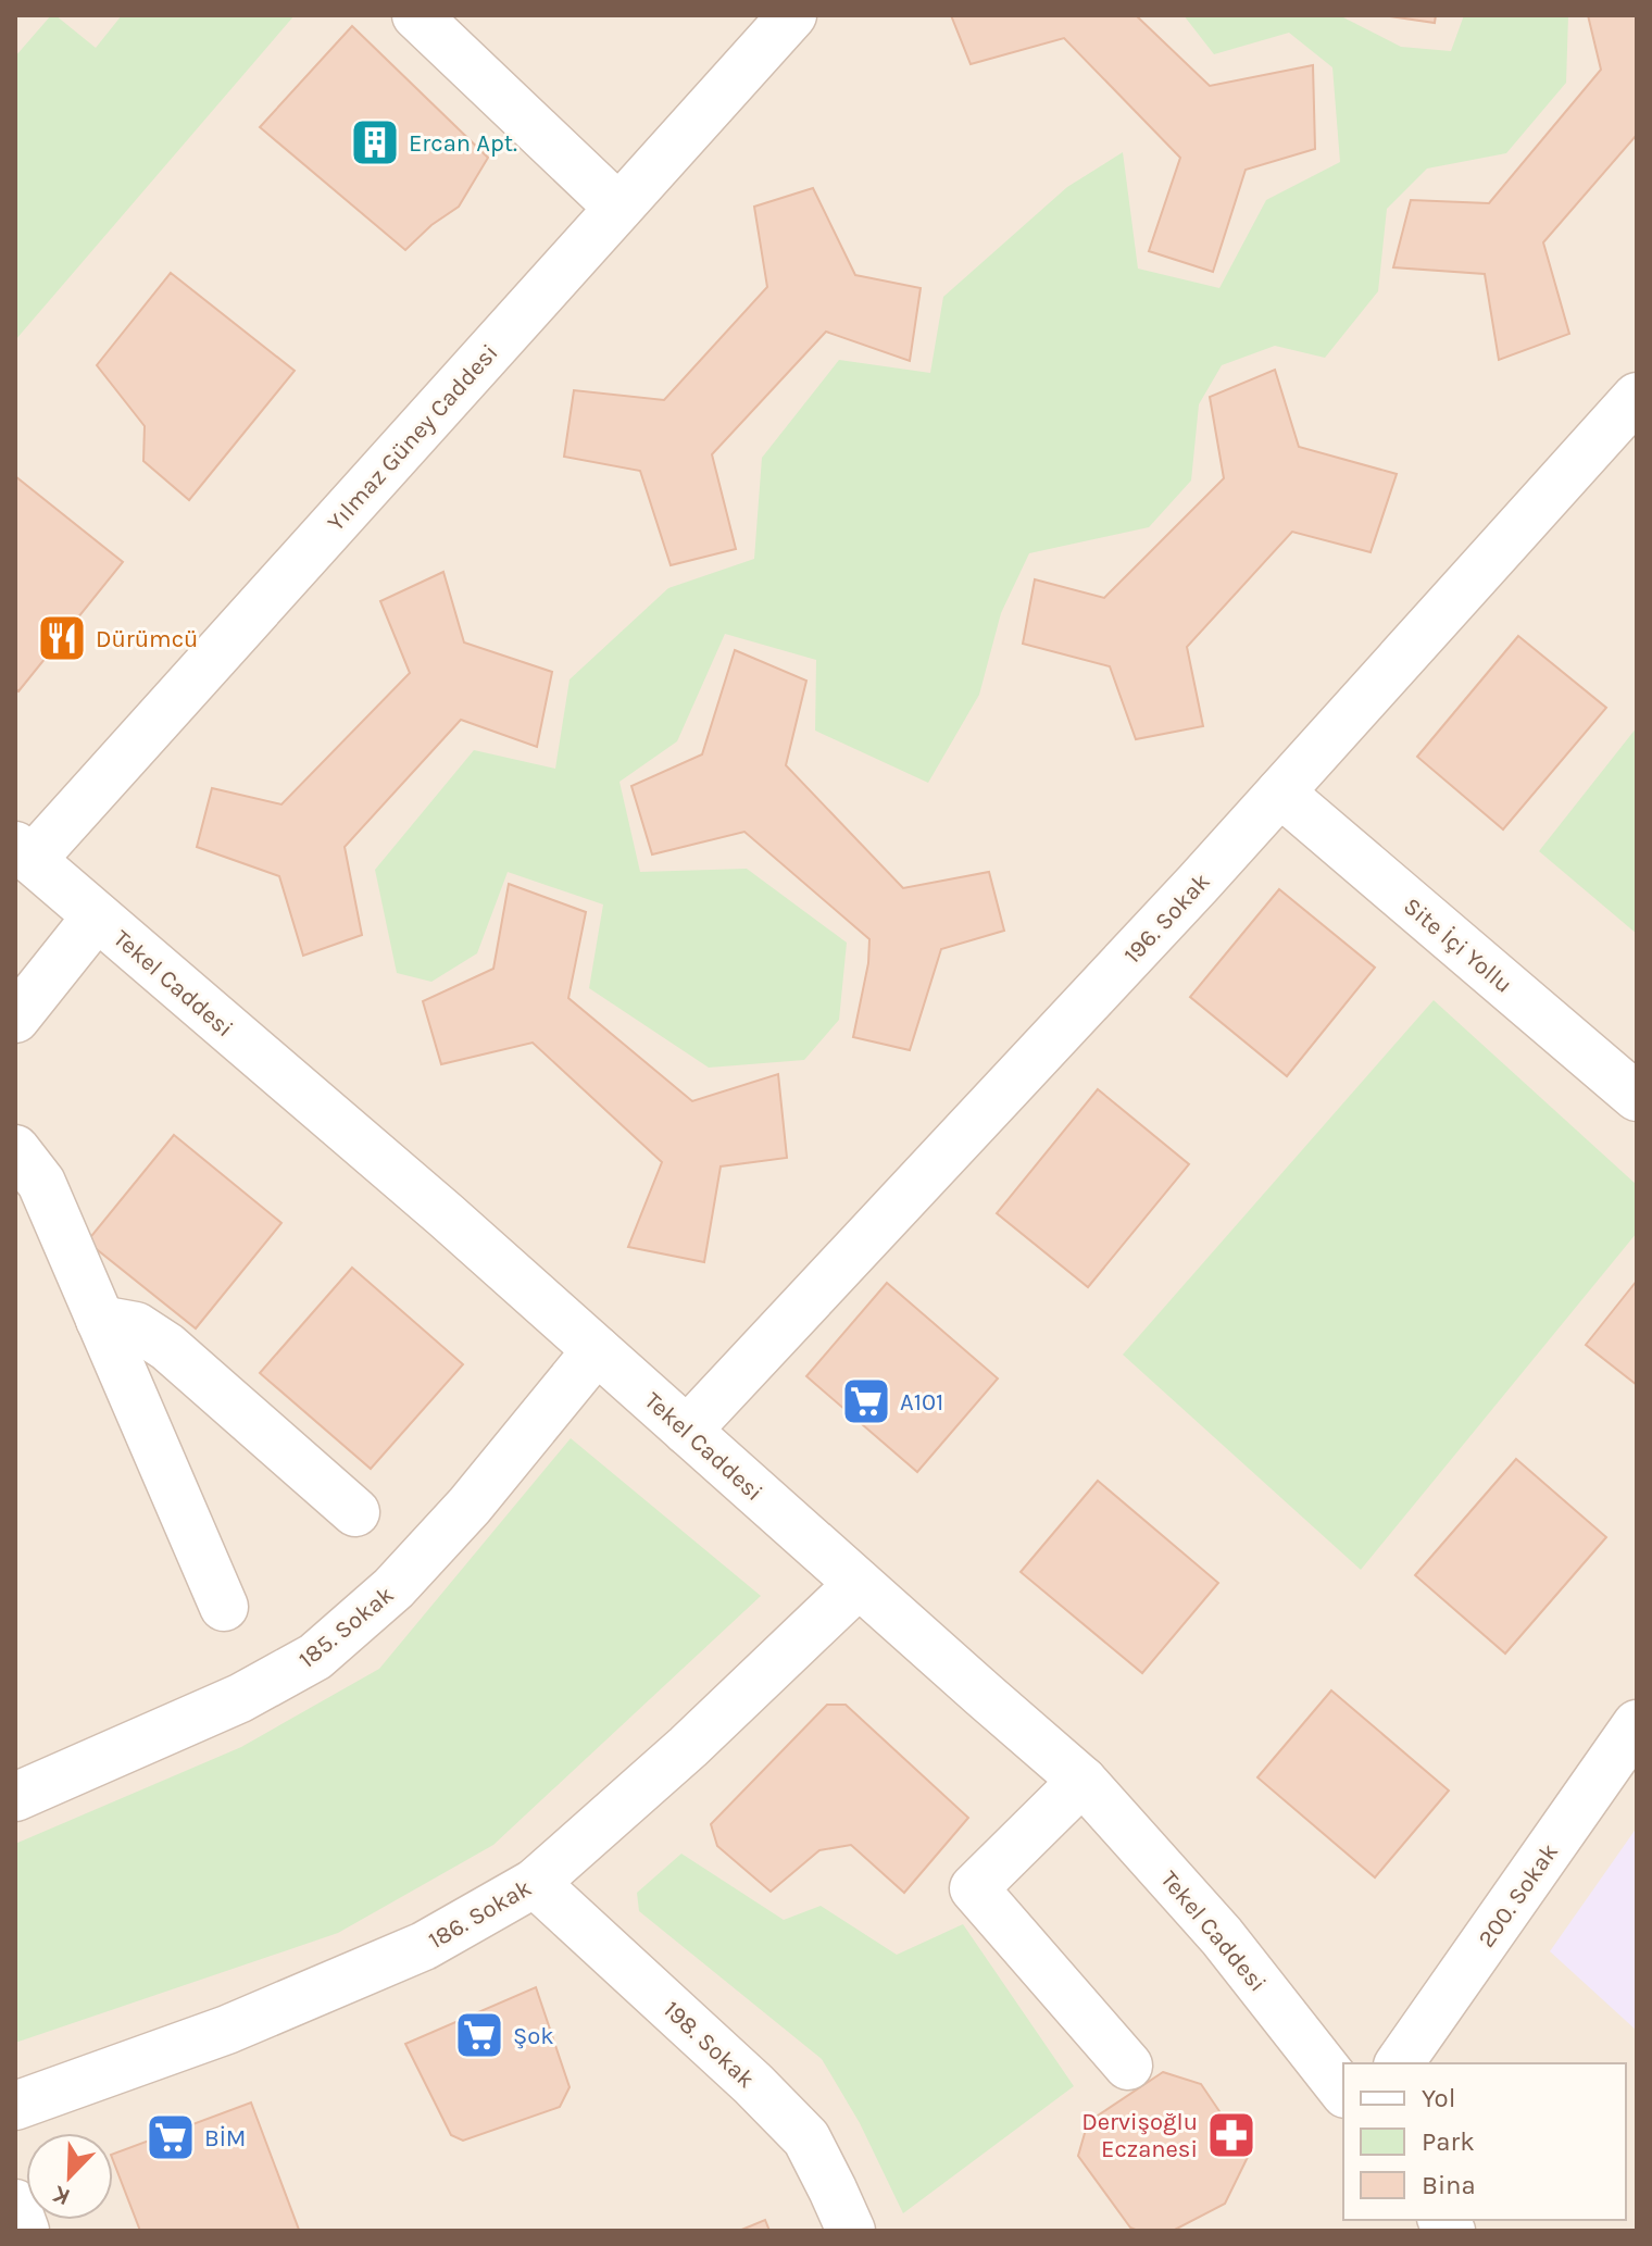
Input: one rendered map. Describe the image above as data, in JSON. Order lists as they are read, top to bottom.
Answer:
{
  "streets": {
    "street": [
      "Yılmaz Güney Caddesi",
      "196. Sokak",
      "Site İçi Yollu",
      "Tekel Caddesi",
      "185. Sokak",
      "200. Sokak",
      "186. Sokak",
      "198. Sokak"
    ]
  },
  "crossings": [
    ["Yılmaz Güney Caddesi", "Tekel Caddesi"],
    ["196. Sokak", "Site İçi Yollu"],
    ["196. Sokak", "Tekel Caddesi"],
    ["Tekel Caddesi", "185. Sokak"],
    ["Tekel Caddesi", "186. Sokak"],
    ["186. Sokak", "198. Sokak"]
  ],
  "places": {
    "building": ["Ercan Apt."],
    "restaurant": ["Dürümcü"],
    "supermarket": ["A101", "Şok", "BİM"],
    "pharmacy": ["Dervişoğlu Eczanesi"]
  },
  "legend": ["Yol", "Park", "Bina"],
  "north": "bottom left"
}
